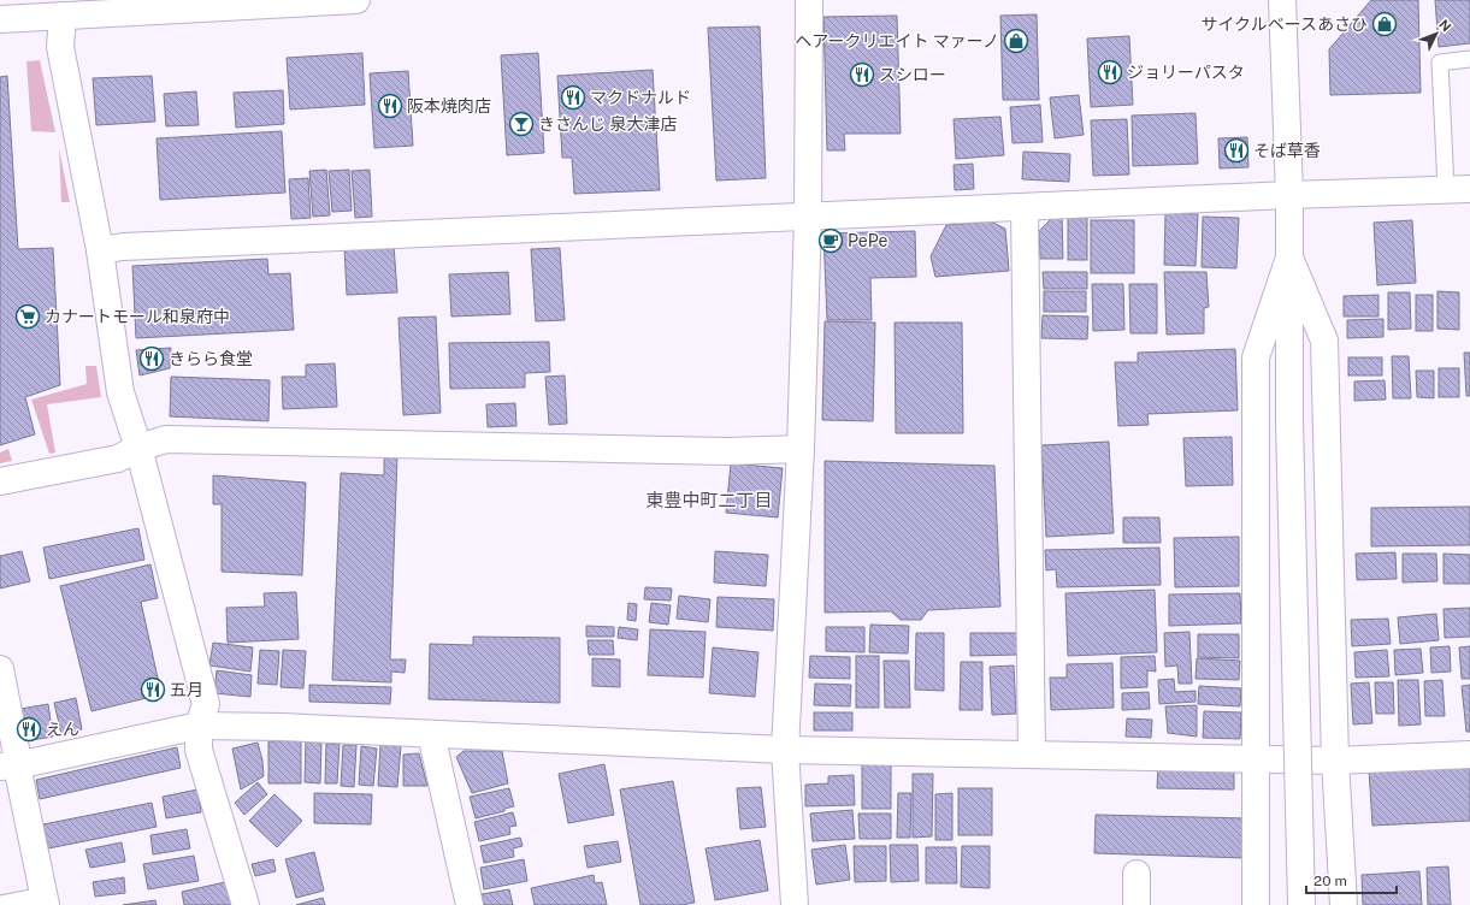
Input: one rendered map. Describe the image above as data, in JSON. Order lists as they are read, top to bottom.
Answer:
{
  "districts": ["東豊中町二丁目"],
  "places": {
    "shop": ["サイクルベースあさひ", "ヘアークリエイト マァーノ"],
    "restaurant": [
      "ジョリーパスタ",
      "スシロー",
      "マクドナルド",
      "阪本焼肉店",
      "そば草香",
      "きらら食堂",
      "五月",
      "えん"
    ],
    "bar": ["きさんじ 泉大津店"],
    "cafe": ["PePe"],
    "supermarket": ["カナートモール和泉府中"]
  },
  "scale_bar": "20 m",
  "north": "top right"
}
